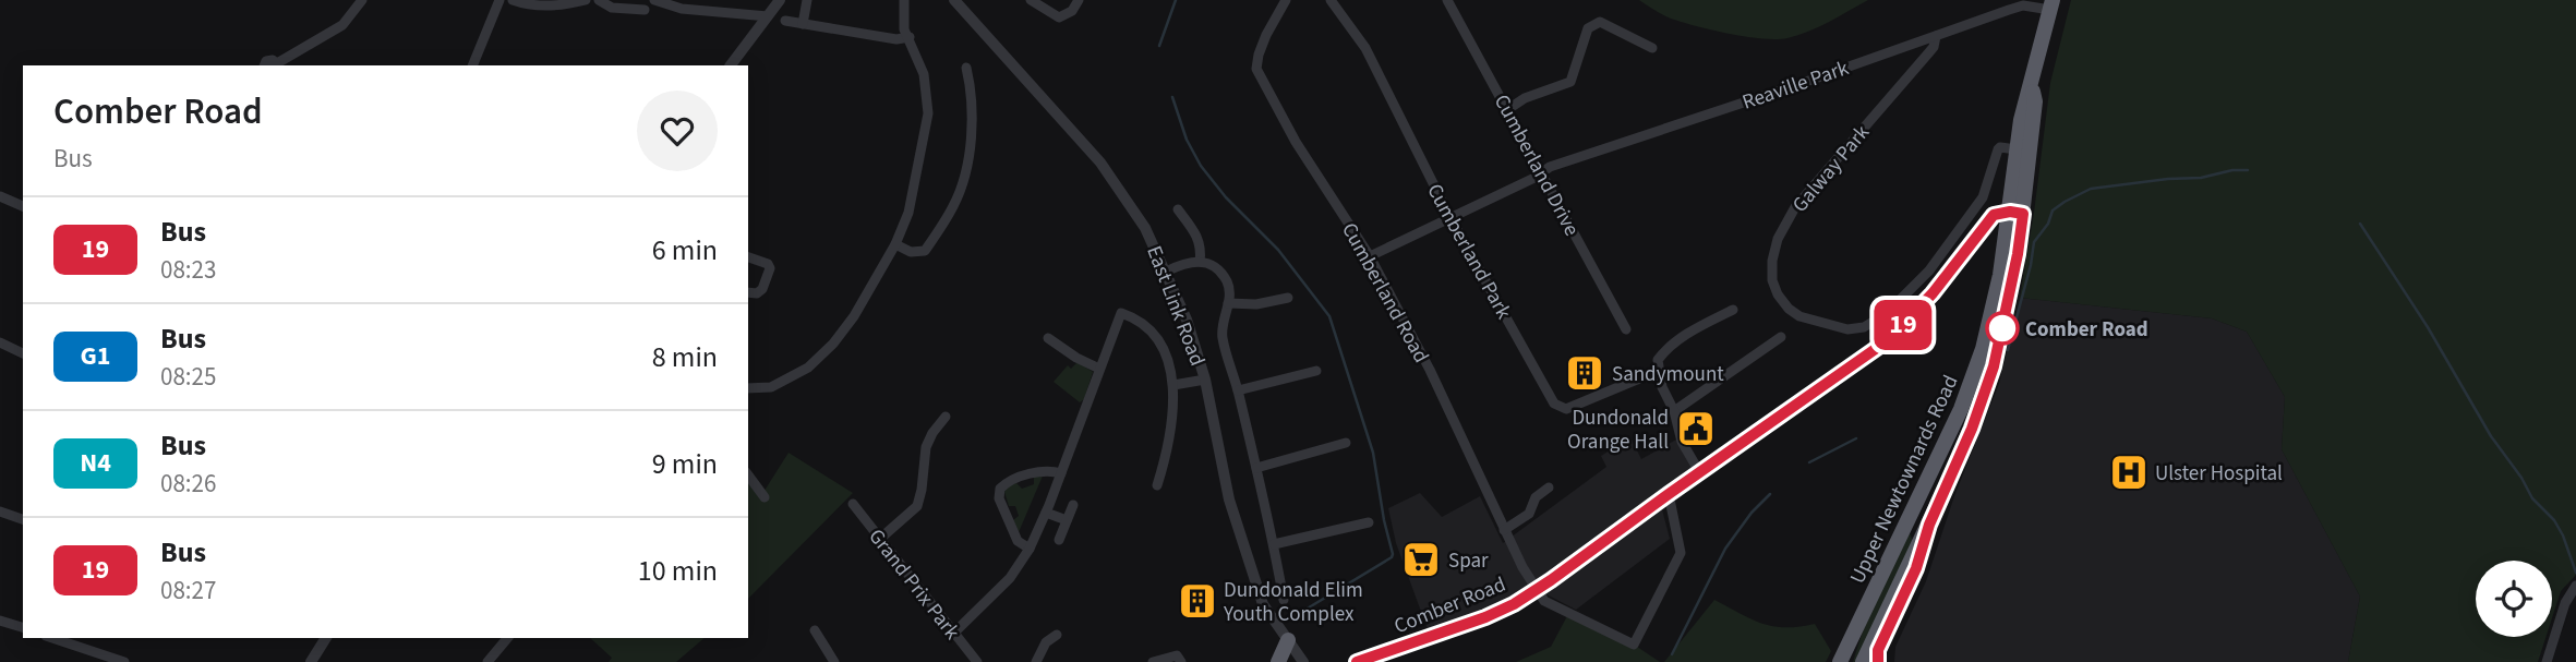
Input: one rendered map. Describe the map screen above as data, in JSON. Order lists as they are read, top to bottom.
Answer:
{
  "streets": {
    "highway": ["Upper Newtownards Road", "Comber Road"],
    "street": [
      "Reaville Park",
      "Cumberland Drive",
      "Galway Park",
      "Cumberland Park",
      "Cumberland Road",
      "East Link Road",
      "Grand Prix Park"
    ]
  },
  "crossings": [
    ["Reaville Park", "Cumberland Drive"],
    ["Reaville Park", "Galway Park"],
    ["Reaville Park", "Cumberland Park"],
    ["Reaville Park", "Cumberland Road"],
    ["Reaville Park", "Upper Newtownards Road"],
    ["Galway Park", "Upper Newtownards Road"],
    ["Cumberland Road", "Comber Road"],
    ["Upper Newtownards Road", "Comber Road"]
  ],
  "places": {
    "other": ["Comber Road"],
    "building": ["Sandymount", "Dundonald Elim Youth Complex"],
    "public building": ["Dundonald Orange Hall"],
    "hospital": ["Ulster Hospital"],
    "supermarket": ["Spar"]
  },
  "lines": ["bus line 19"],
  "page": {
    "on_map": "19",
    "heading": ["Comber Road", "Bus"],
    "list": [
      {
        "mark": "19",
        "name": "Bus",
        "note": "08:23",
        "value": "6 min"
      },
      {
        "mark": "G1",
        "name": "Bus",
        "note": "08:25",
        "value": "8 min"
      },
      {
        "mark": "N4",
        "name": "Bus",
        "note": "08:26",
        "value": "9 min"
      },
      {
        "mark": "19",
        "name": "Bus",
        "note": "08:27",
        "value": "10 min"
      }
    ]
  }
}
